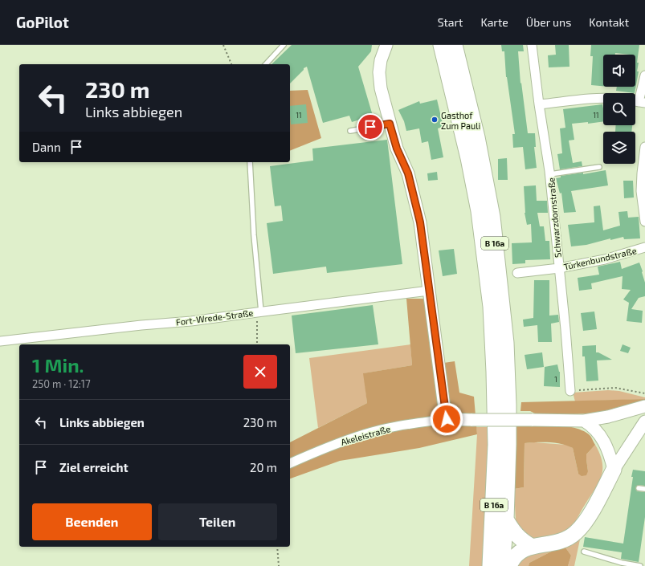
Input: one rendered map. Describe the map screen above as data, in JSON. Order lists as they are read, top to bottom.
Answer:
{
  "streets": {
    "highway": ["B 16a"],
    "street": [
      "Schwarzdornstraße",
      "Türkenbundstraße",
      "Fort-Wrede-Straße",
      "Akeleistraße"
    ]
  },
  "crossings": [
    ["Schwarzdornstraße", "Türkenbundstraße"]
  ],
  "places": ["Gasthof Zum Pauli"],
  "house_numbers": ["11", "11", "1"],
  "page": {
    "header": "GoPilot",
    "nav": [
      "Start",
      "Karte",
      "Über uns",
      "Kontakt"
    ],
    "turn": ["230 m", "Links abbiegen"],
    "then": "Dann",
    "heading": ["1 Min.", "250 m · 12:17"],
    "list": [
      {
        "name": "Links abbiegen",
        "value": "230 m"
      },
      {
        "name": "Ziel erreicht",
        "value": "20 m"
      }
    ],
    "buttons": ["Beenden", "Teilen"]
  }
}
